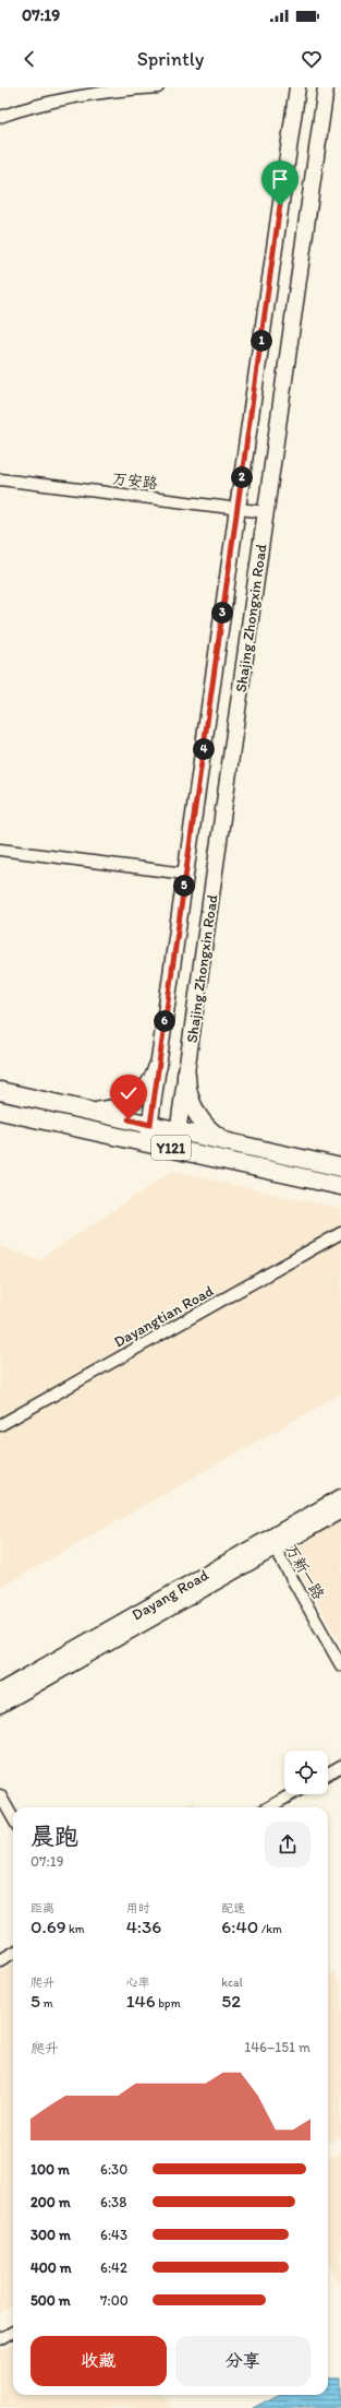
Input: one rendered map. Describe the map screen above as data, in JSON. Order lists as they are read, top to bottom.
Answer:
{
  "streets": {
    "main road": ["Y121"],
    "street": [
      "万安路",
      "Shajing Zhongxin Road",
      "Dayangtian Road",
      "万新一路",
      "Dayang Road"
    ]
  },
  "crossings": [
    ["万安路", "Shajing Zhongxin Road"],
    ["Shajing Zhongxin Road", "Y121"],
    ["万新一路", "Dayang Road"]
  ],
  "page": {
    "status": "07:19",
    "header": "Sprintly",
    "pins": [
      "1",
      "2",
      "3",
      "4",
      "5",
      "6"
    ],
    "heading": ["晨跑", "07:19"],
    "stats": [
      ["距离", "0.69 km"],
      ["用时", "4:36"],
      ["配速", "6:40 /km"],
      ["爬升", "5 m"],
      ["心率", "146 bpm"],
      ["kcal", "52"]
    ],
    "chart": ["爬升", "146–151 m"],
    "list": [
      {
        "name": "100 m",
        "note": "6:30"
      },
      {
        "name": "200 m",
        "note": "6:38"
      },
      {
        "name": "300 m",
        "note": "6:43"
      },
      {
        "name": "400 m",
        "note": "6:42"
      },
      {
        "name": "500 m",
        "note": "7:00"
      }
    ],
    "buttons": ["收藏", "分享"]
  }
}
